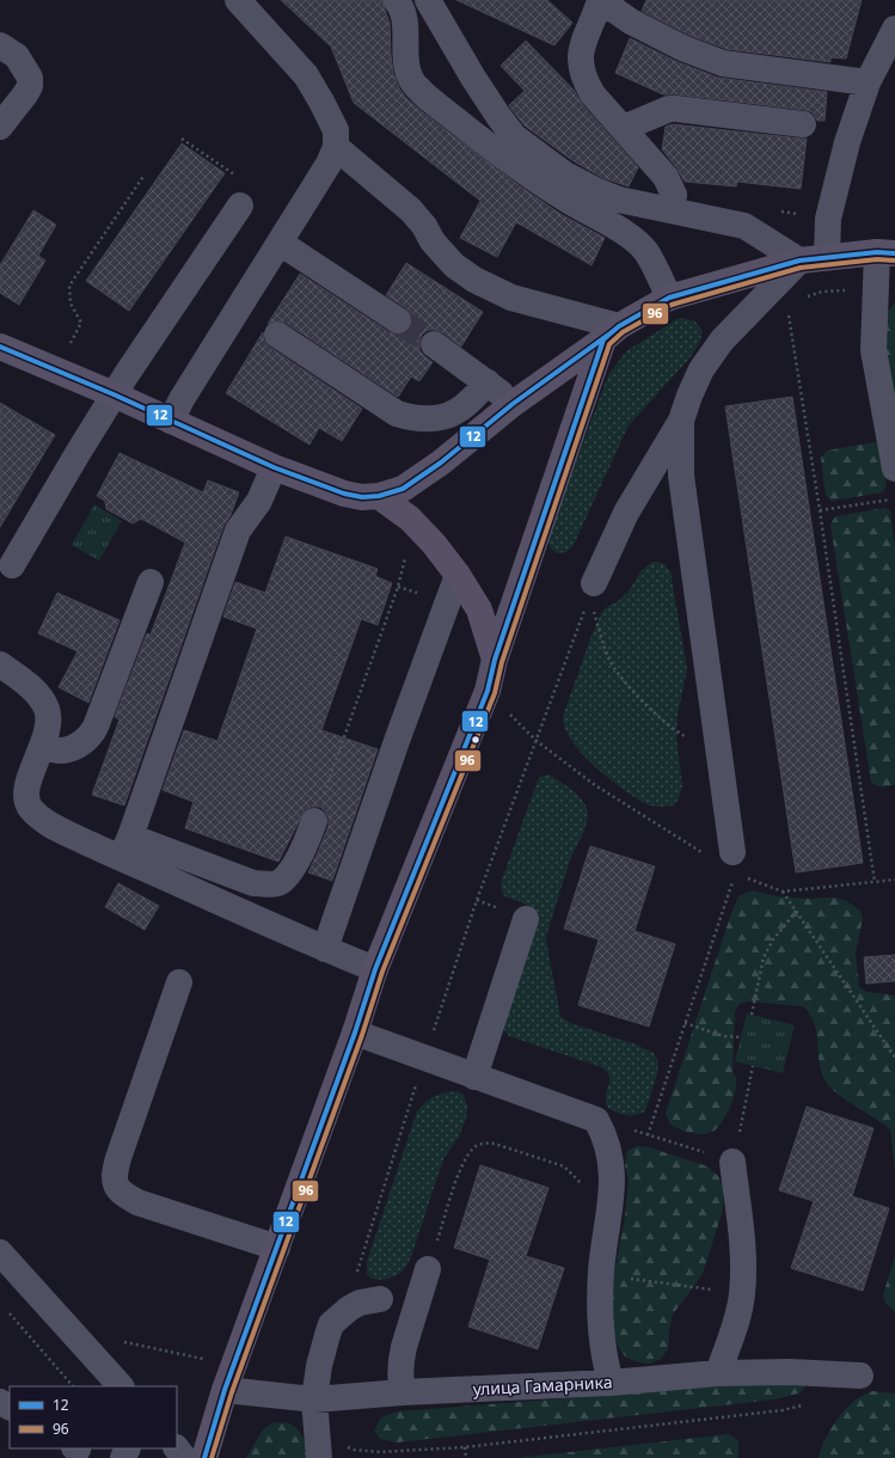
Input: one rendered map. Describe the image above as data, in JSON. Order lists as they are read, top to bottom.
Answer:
{
  "streets": {
    "street": ["улица Гамарника"]
  },
  "lines": ["transit line 12", "transit line 96"],
  "legend": ["12", "96"]
}
